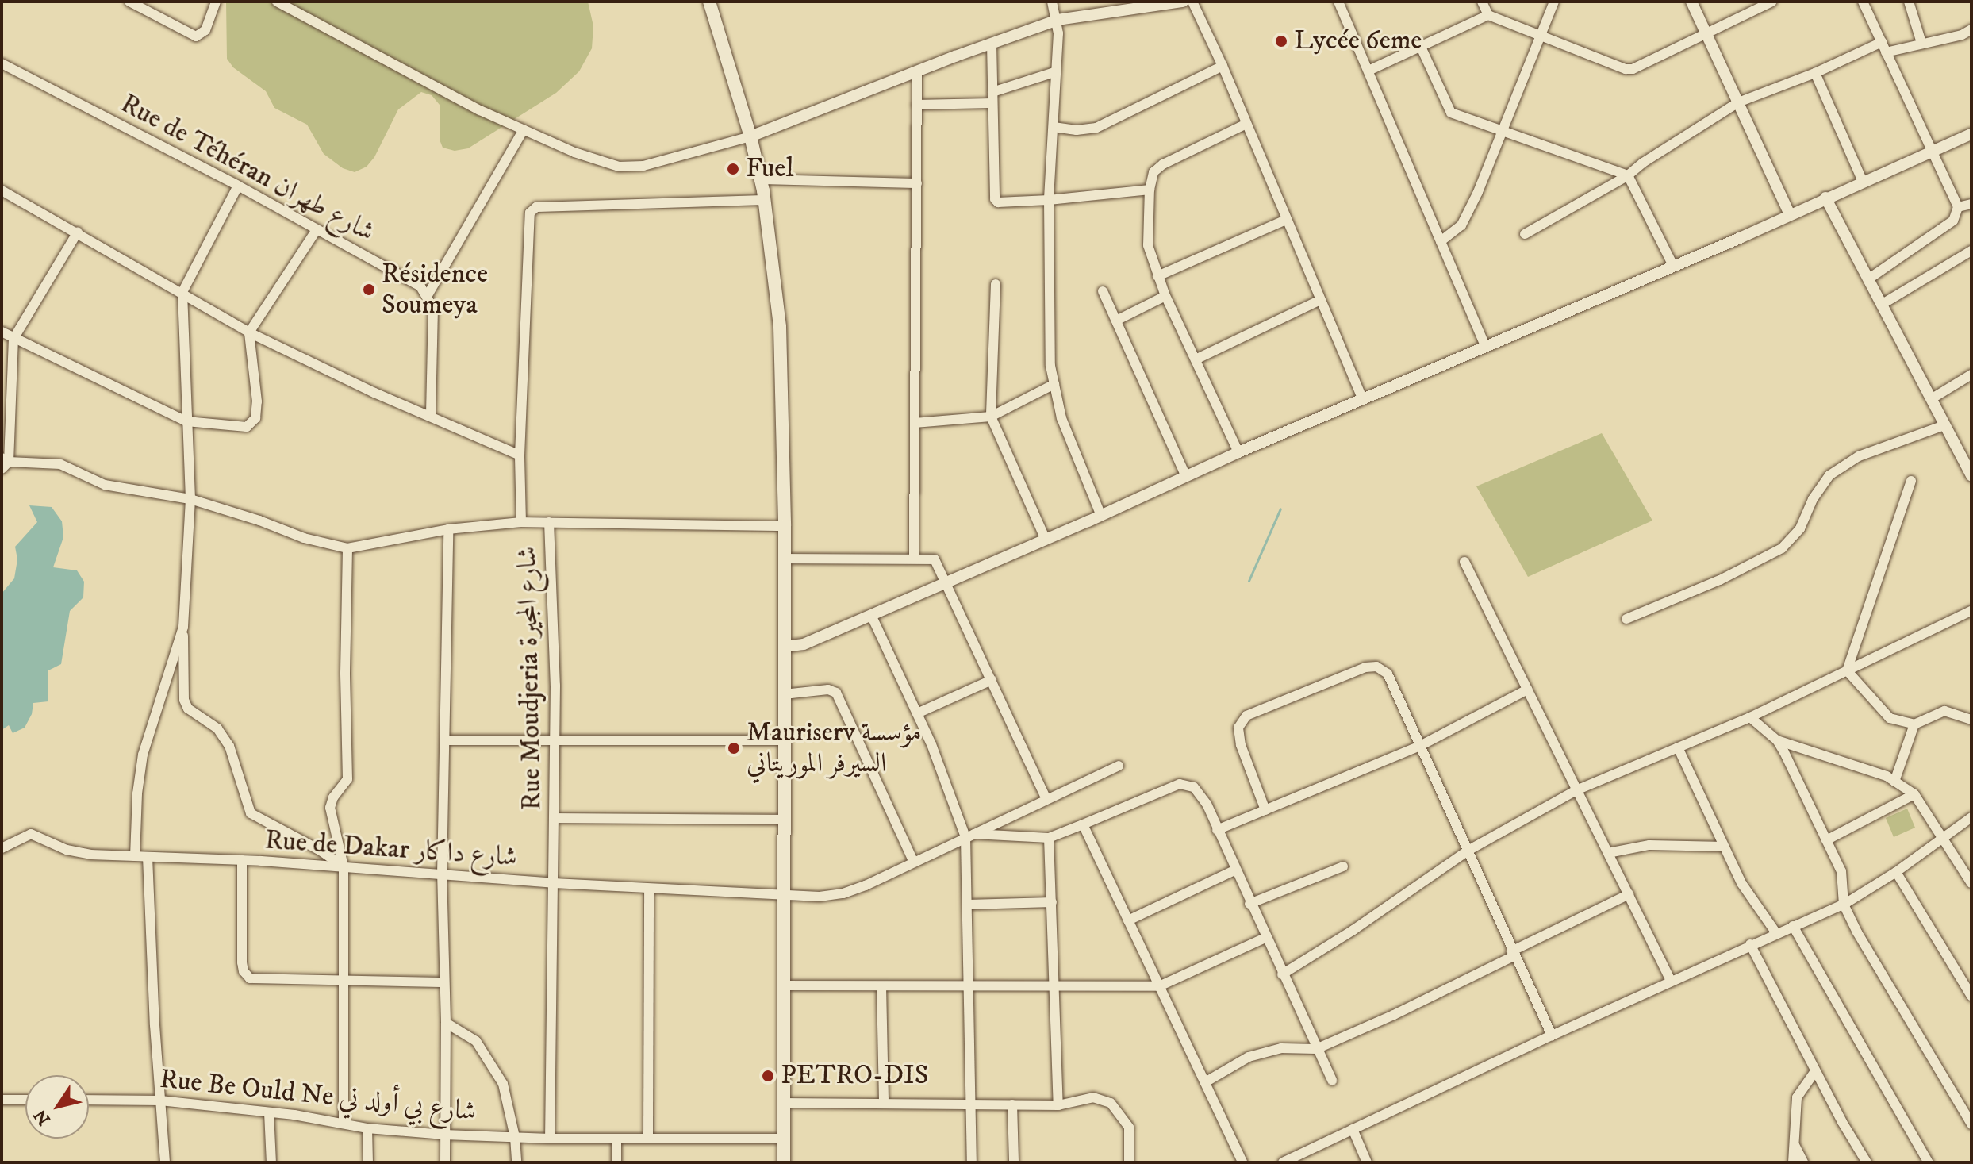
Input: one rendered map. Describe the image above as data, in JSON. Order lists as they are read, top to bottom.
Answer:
{
  "streets": {
    "street": [
      "Rue de Téhéran شارع طهران",
      "Rue Moudjeria شارع المجيرة",
      "Rue de Dakar شارع داكار",
      "Rue Be Ould Ne شارع بي أولد ني"
    ]
  },
  "crossings": [
    ["Rue Moudjeria شارع المجيرة", "Rue de Dakar شارع داكار"],
    ["Rue Moudjeria شارع المجيرة", "Rue Be Ould Ne شارع بي أولد ني"]
  ],
  "places": [
    "Lycée 6eme",
    "Fuel",
    "Résidence Soumeya",
    "Mauriserv مؤسسة السيرفر الموريتاني",
    "PETRO-DIS"
  ],
  "north": "bottom left"
}
